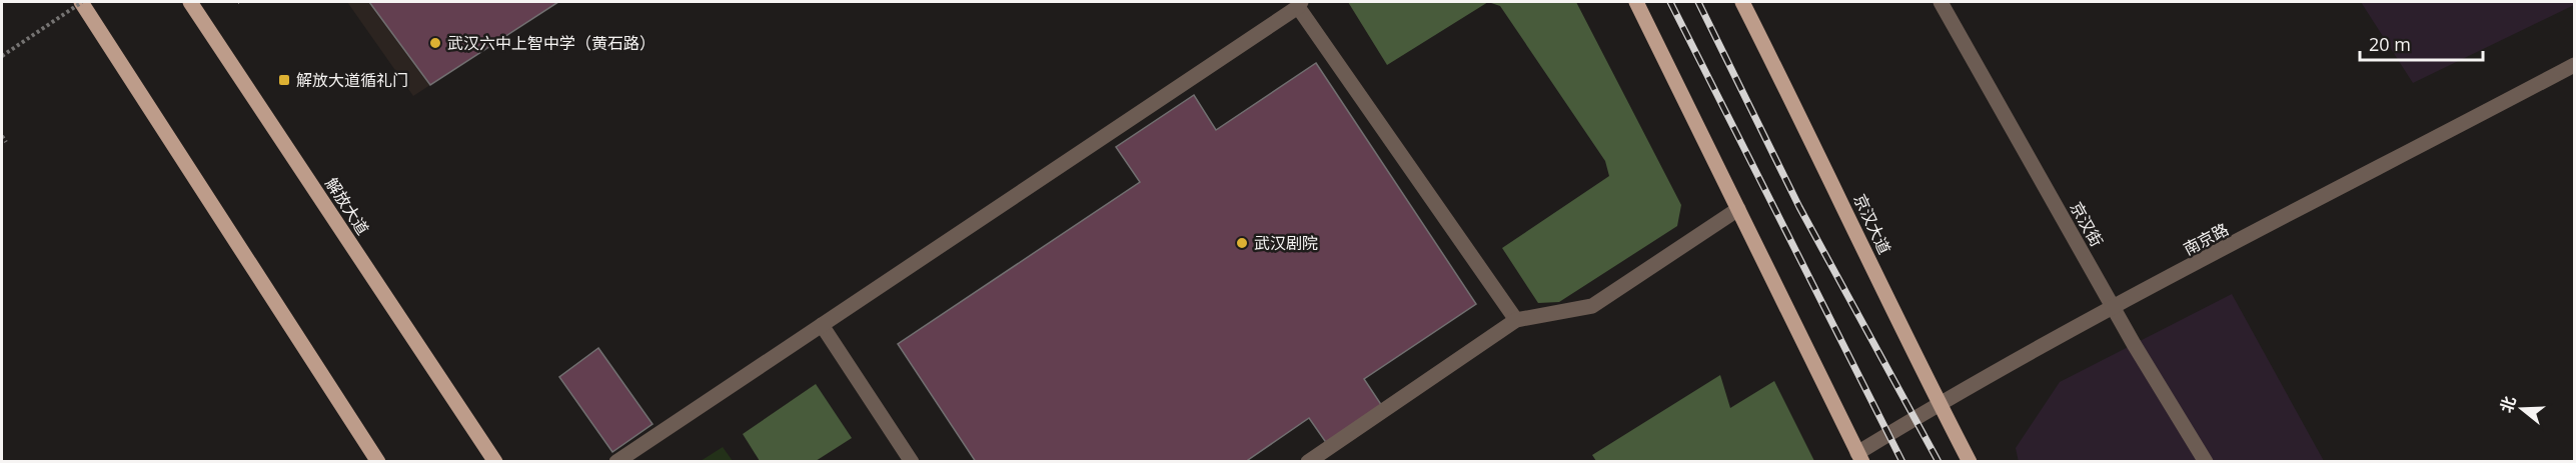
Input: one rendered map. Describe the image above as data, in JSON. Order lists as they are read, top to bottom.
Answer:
{
  "streets": {
    "main road": ["解放大道", "京汉大道"],
    "street": ["京汉街", "南京路"]
  },
  "crossings": [
    ["京汉大道", "南京路"],
    ["京汉街", "南京路"]
  ],
  "places": {
    "other": ["武汉六中上智中学（黄石路）", "武汉剧院"],
    "transit": ["解放大道循礼门"]
  },
  "scale_bar": "20 m",
  "north": "left"
}
